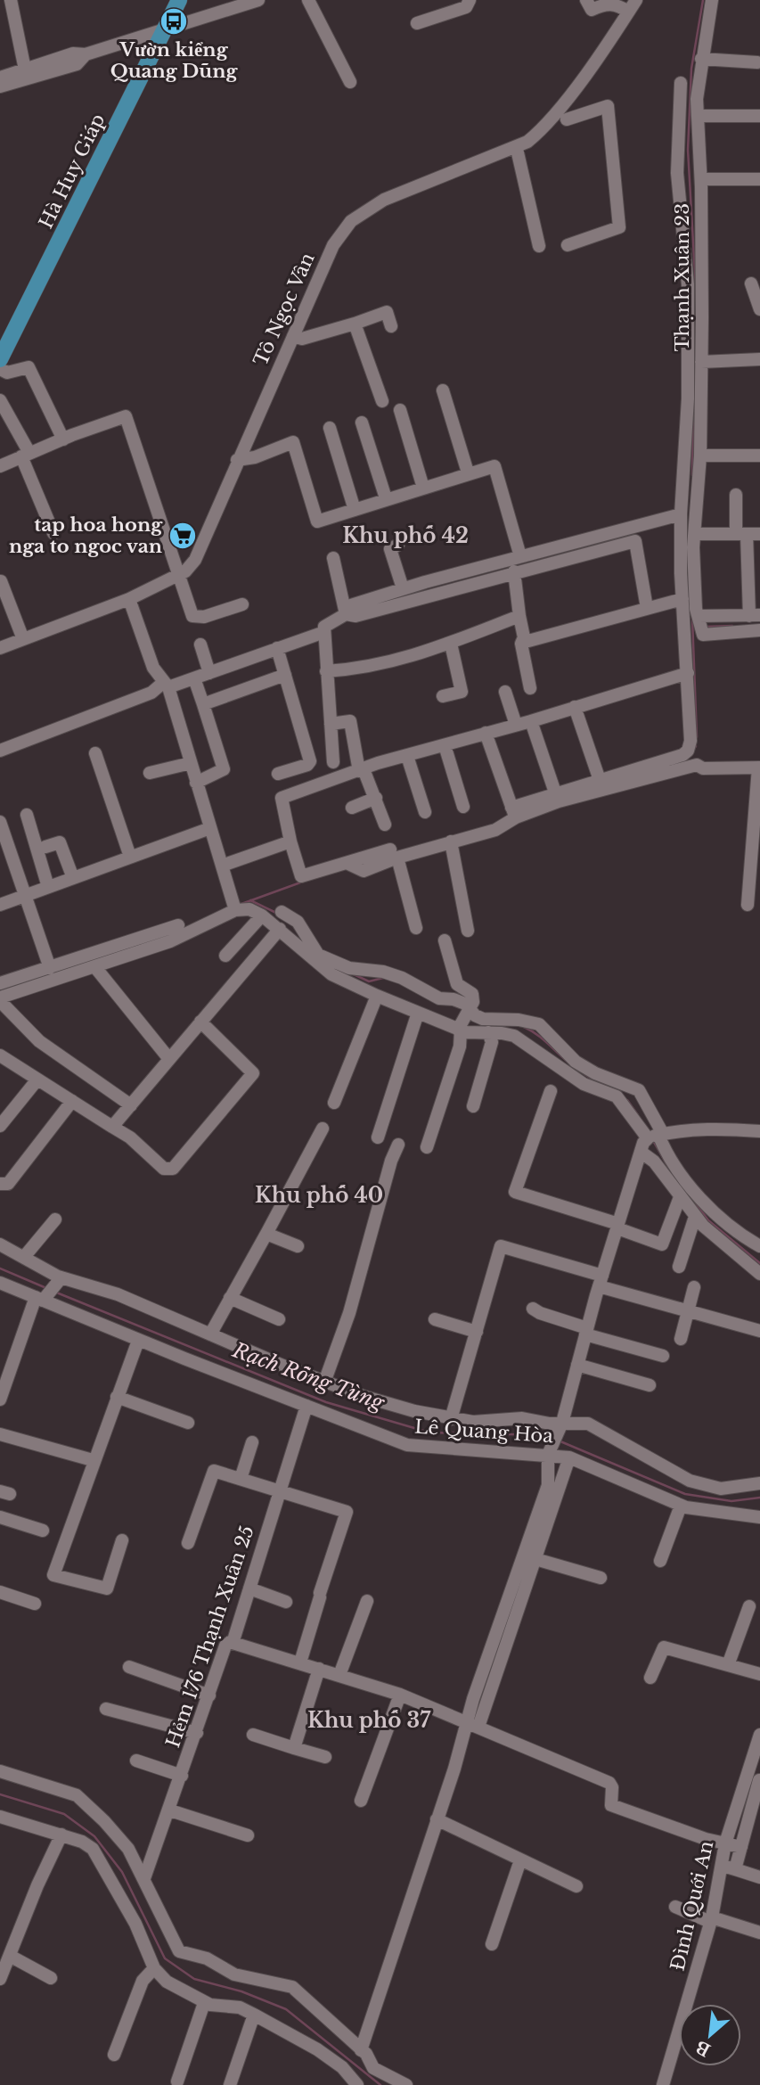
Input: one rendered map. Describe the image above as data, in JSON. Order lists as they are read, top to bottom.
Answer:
{
  "streets": {
    "main road": ["Hà Huy Giáp"],
    "street": [
      "Thạnh Xuân 23",
      "Tô Ngọc Vân",
      "Lê Quang Hòa",
      "Hẻm 176 Thạnh Xuân 25",
      "Đình Quới An"
    ]
  },
  "crossings": [
    ["Lê Quang Hòa", "Hẻm 176 Thạnh Xuân 25"]
  ],
  "districts": ["Khu phố 42", "Khu phố 40", "Khu phố 37"],
  "water": ["Rạch Rỗng Tùng"],
  "places": {
    "bus stop": ["Vườn kiểng Quang Dũng"],
    "supermarket": ["tap hoa hong nga to ngoc van"]
  },
  "north": "bottom left"
}
